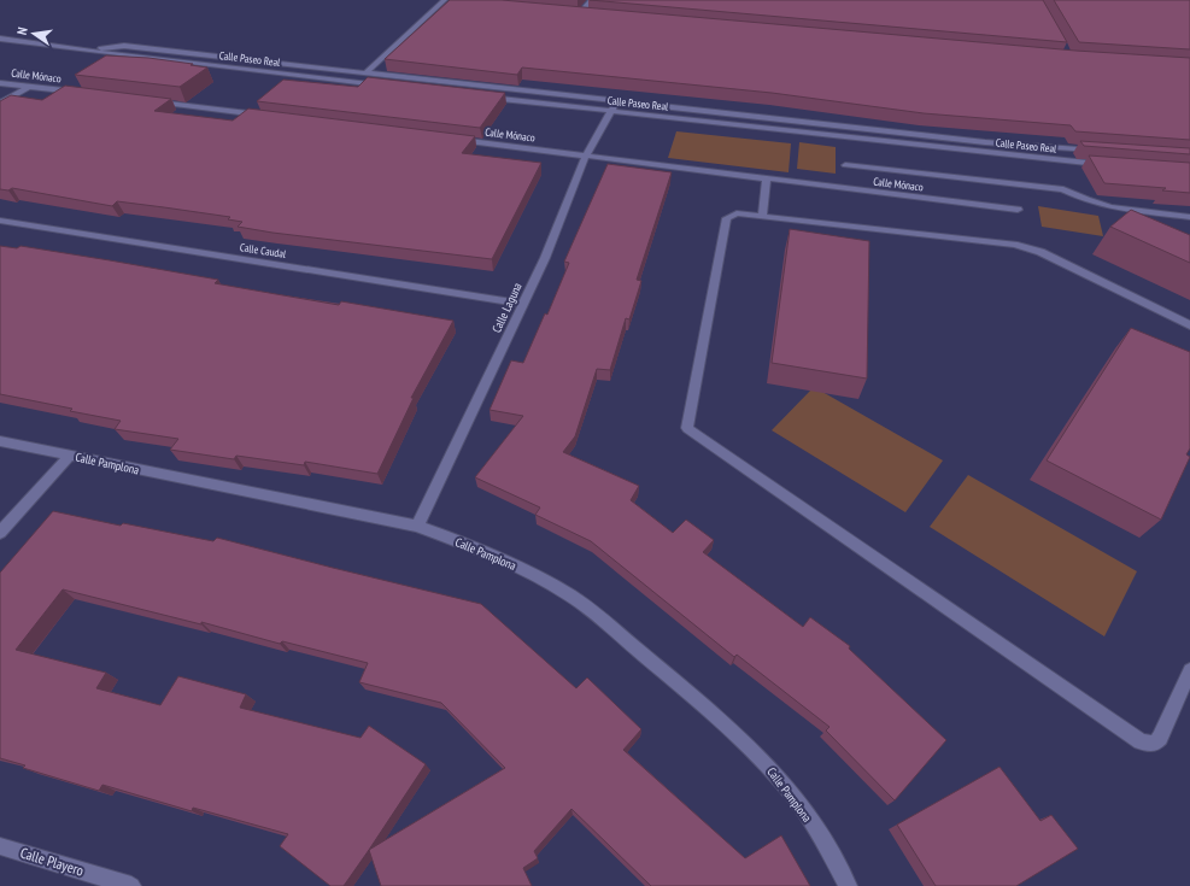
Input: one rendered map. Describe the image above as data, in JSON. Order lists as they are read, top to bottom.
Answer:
{
  "streets": {
    "street": [
      "Calle Paseo Real",
      "Calle Mónaco",
      "Calle Caudal",
      "Calle Laguna",
      "Calle Pamplona",
      "Calle Playero"
    ]
  },
  "crossings": [
    ["Calle Paseo Real", "Calle Laguna"],
    ["Calle Mónaco", "Calle Laguna"],
    ["Calle Caudal", "Calle Laguna"],
    ["Calle Laguna", "Calle Pamplona"]
  ],
  "north": "left"
}
